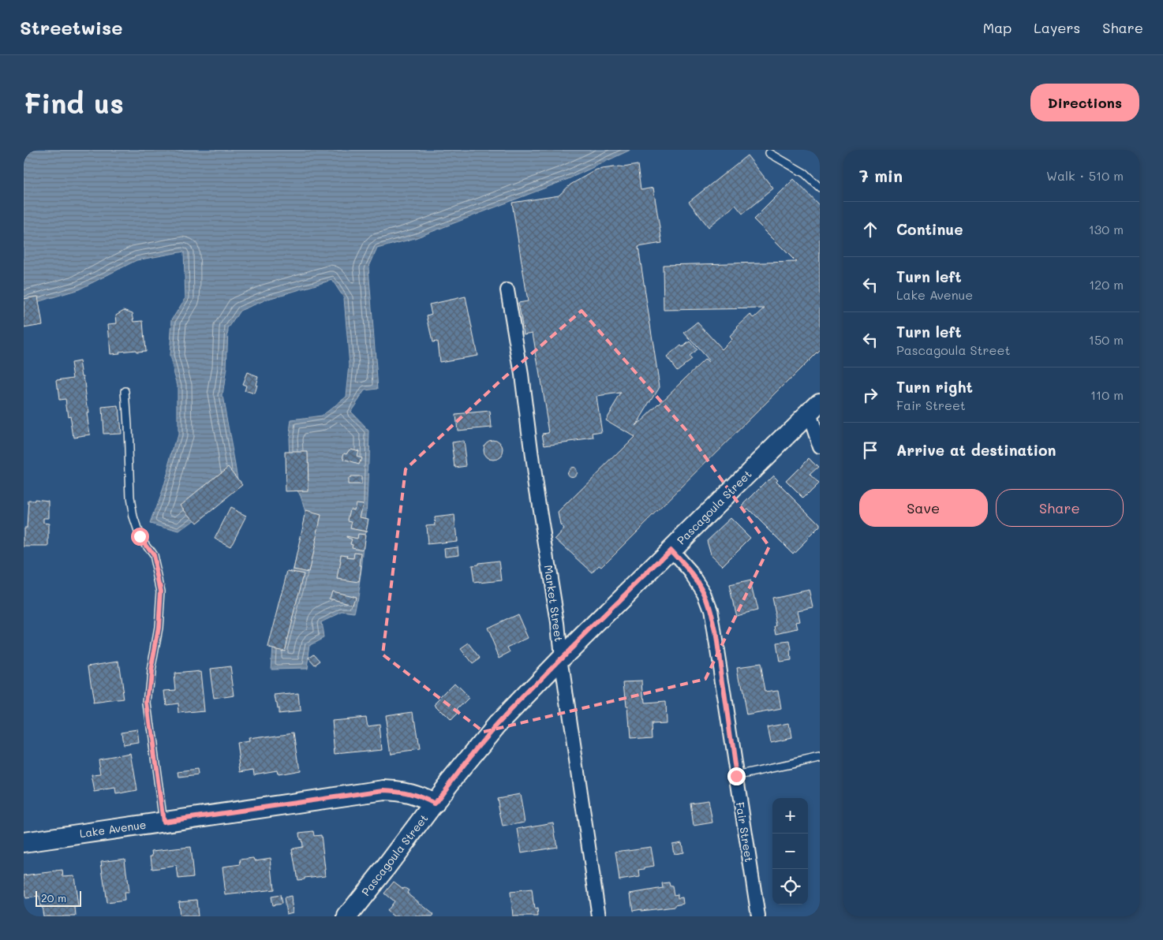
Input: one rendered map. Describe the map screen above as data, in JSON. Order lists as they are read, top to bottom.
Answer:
{
  "streets": {
    "street": [
      "Pascagoula Street",
      "Market Street",
      "Lake Avenue",
      "Fair Street"
    ]
  },
  "crossings": [
    ["Pascagoula Street", "Market Street"],
    ["Pascagoula Street", "Lake Avenue"],
    ["Pascagoula Street", "Fair Street"]
  ],
  "scale_bar": "20 m",
  "page": {
    "header": "Streetwise",
    "nav": ["Map", "Layers", "Share"],
    "buttons": [
      "Directions",
      ["Save", "Share"]
    ],
    "title": "Find us",
    "heading": ["7 min", "Walk · 510 m"],
    "list": [
      ["Continue", "130 m"],
      ["Turn left", "Lake Avenue", "120 m"],
      ["Turn left", "Pascagoula Street", "150 m"],
      ["Turn right", "Fair Street", "110 m"],
      "Arrive at destination"
    ],
    "map_buttons": ["+", "−"],
    "scale": "20 m"
  }
}
